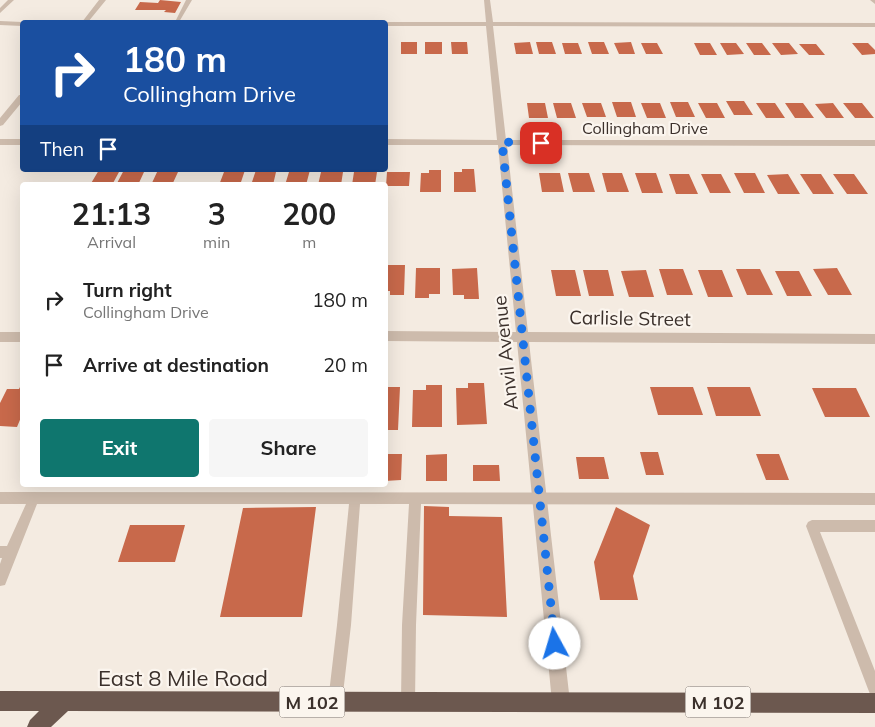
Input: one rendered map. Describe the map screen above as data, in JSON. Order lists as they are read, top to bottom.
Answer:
{
  "streets": {
    "highway": ["East 8 Mile Road", "M 102"],
    "street": ["Collingham Drive", "Carlisle Street", "Anvil Avenue"]
  },
  "crossings": [
    ["Collingham Drive", "Anvil Avenue"],
    ["Carlisle Street", "Anvil Avenue"],
    ["Anvil Avenue", "East 8 Mile Road"]
  ],
  "page": {
    "turn": ["180 m", "Collingham Drive"],
    "then": "Then",
    "eta": [
      "21:13",
      "Arrival",
      "3",
      "min",
      "200",
      "m"
    ],
    "list": [
      {
        "name": "Turn right",
        "note": "Collingham Drive",
        "value": "180 m"
      },
      {
        "name": "Arrive at destination",
        "value": "20 m"
      }
    ],
    "buttons": ["Exit", "Share"]
  }
}
